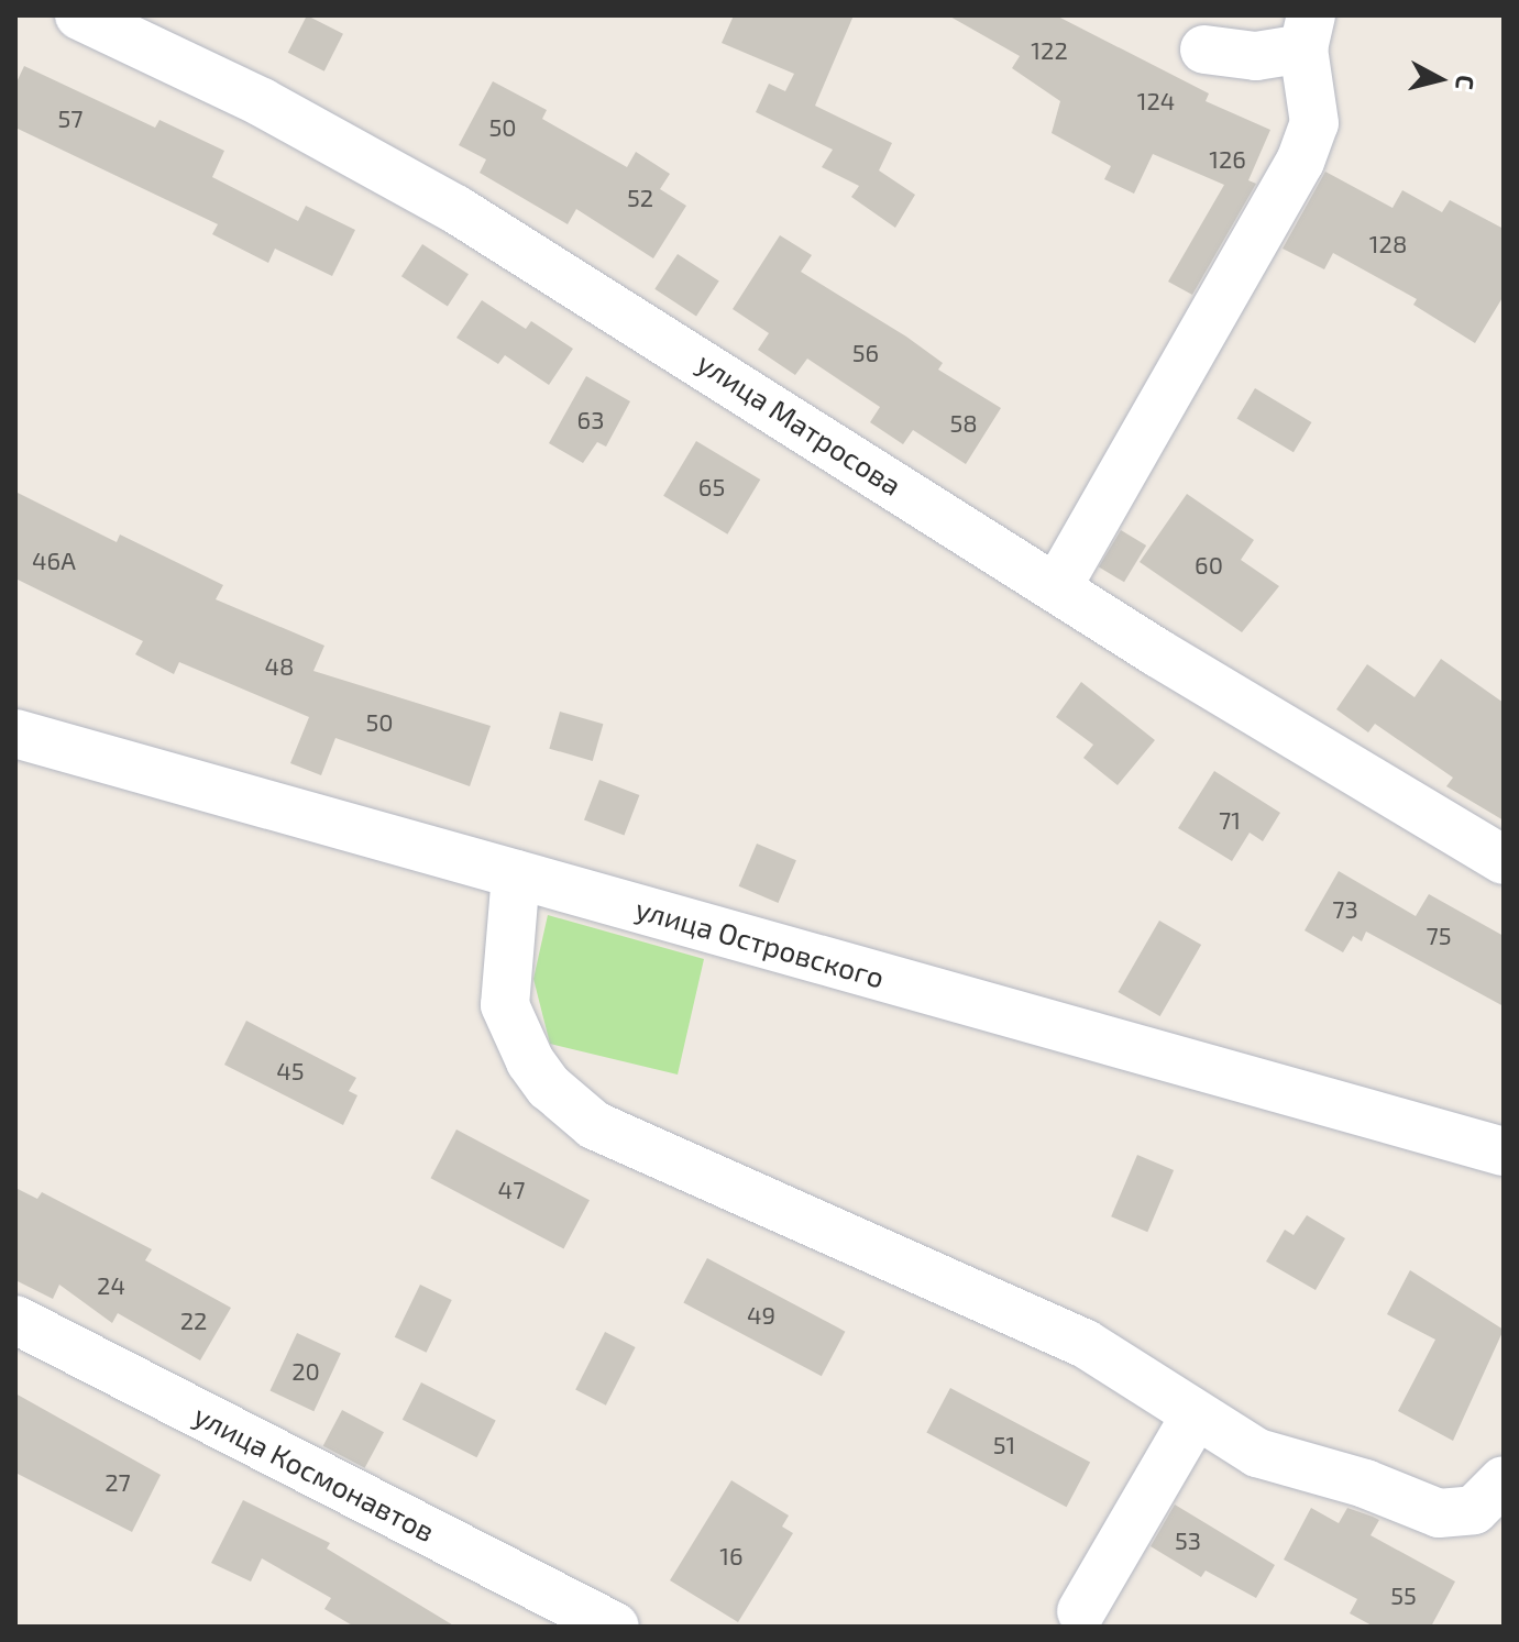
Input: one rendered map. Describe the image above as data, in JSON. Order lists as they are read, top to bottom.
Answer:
{
  "streets": {
    "street": ["улица Матросова", "улица Островского", "улица Космонавтов"]
  },
  "house_numbers": [
    "122",
    "124",
    "57",
    "50",
    "126",
    "52",
    "128",
    "56",
    "63",
    "58",
    "65",
    "46А",
    "60",
    "48",
    "50",
    "71",
    "73",
    "75",
    "45",
    "47",
    "24",
    "49",
    "22",
    "20",
    "51",
    "27",
    "53",
    "16",
    "55"
  ],
  "north": "right"
}
